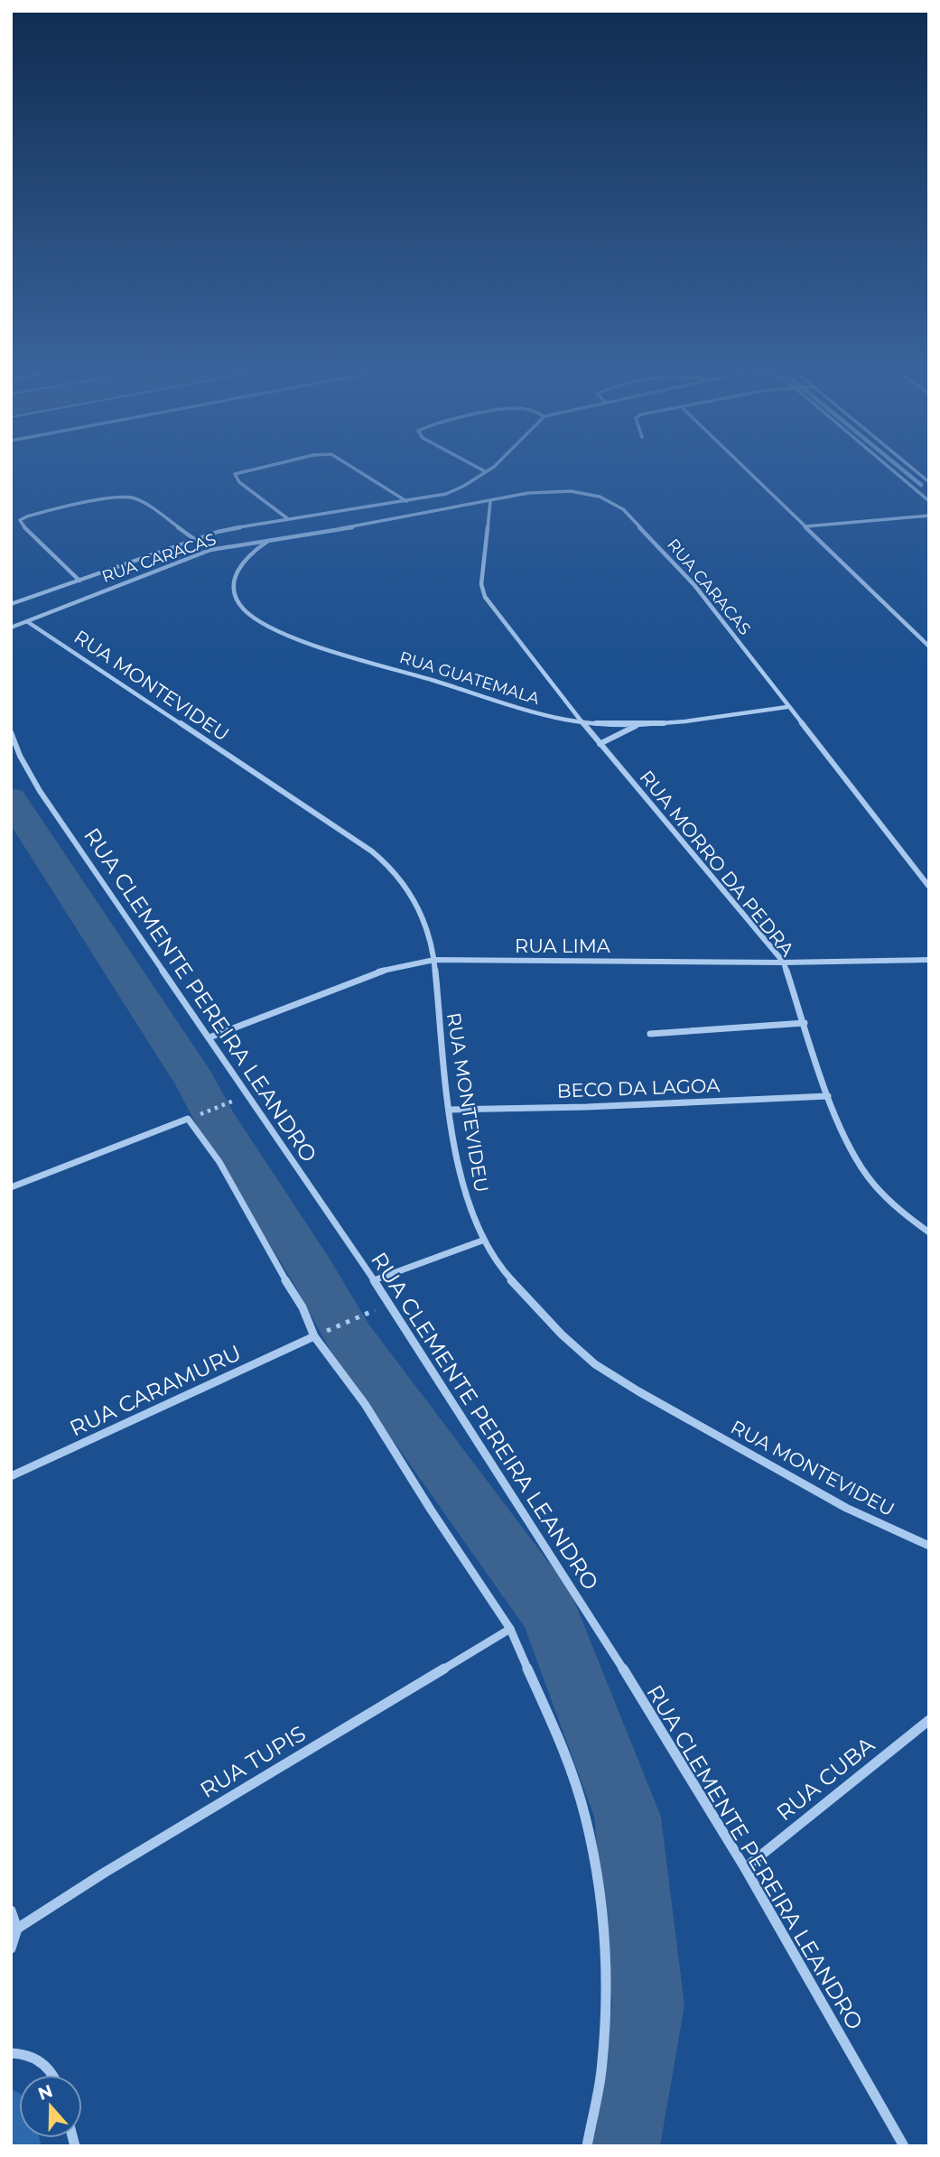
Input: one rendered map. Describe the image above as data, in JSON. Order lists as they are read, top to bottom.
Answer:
{
  "streets": {
    "street": [
      "RUA CARACAS",
      "RUA GUATEMALA",
      "RUA MONTEVIDEU",
      "RUA MORRO DA PEDRA",
      "RUA LIMA",
      "RUA CLEMENTE PEREIRA LEANDRO",
      "BECO DA LAGOA",
      "RUA CARAMURU",
      "RUA TUPIS",
      "RUA CUBA"
    ]
  },
  "crossings": [
    ["RUA CARACAS", "RUA GUATEMALA"],
    ["RUA CARACAS", "RUA MONTEVIDEU"],
    ["RUA CARACAS", "RUA MORRO DA PEDRA"],
    ["RUA GUATEMALA", "RUA MORRO DA PEDRA"],
    ["RUA MONTEVIDEU", "RUA LIMA"],
    ["RUA MONTEVIDEU", "BECO DA LAGOA"],
    ["RUA MORRO DA PEDRA", "RUA LIMA"],
    ["RUA MORRO DA PEDRA", "BECO DA LAGOA"],
    ["RUA LIMA", "RUA CLEMENTE PEREIRA LEANDRO"],
    ["RUA CLEMENTE PEREIRA LEANDRO", "RUA CUBA"]
  ],
  "north": "top"
}
